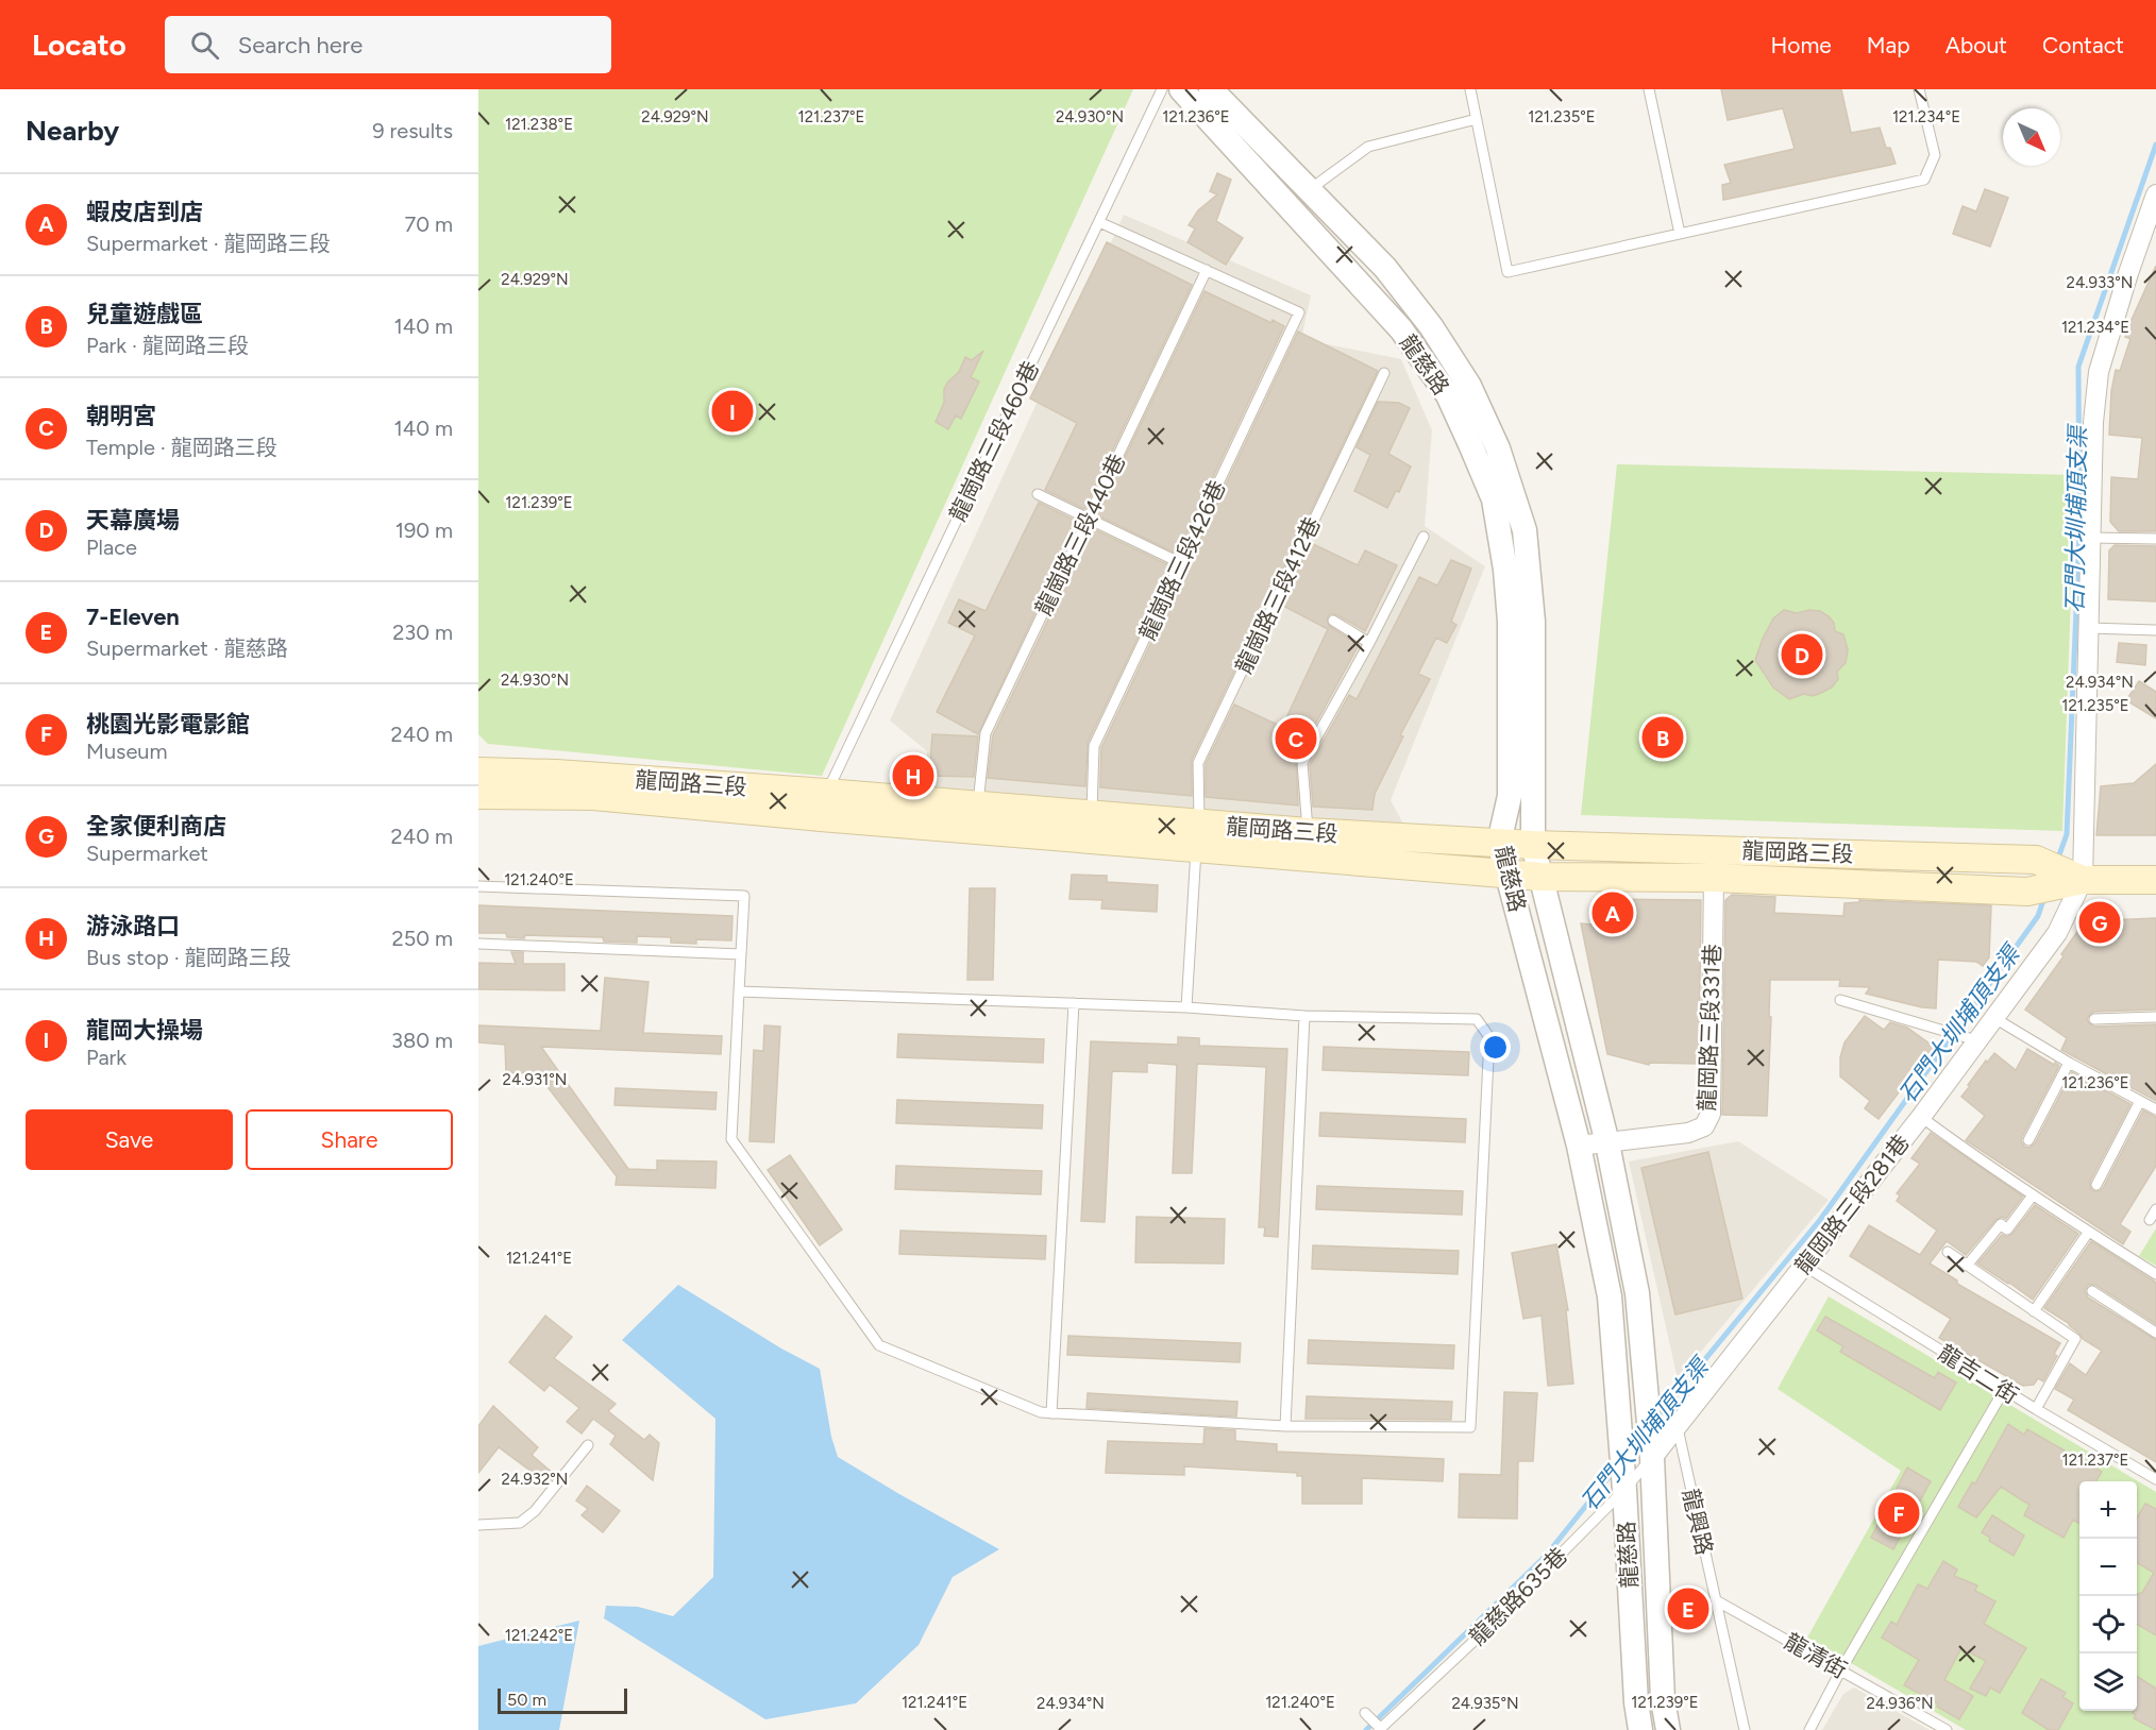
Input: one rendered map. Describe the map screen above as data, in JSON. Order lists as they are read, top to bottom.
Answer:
{
  "streets": {
    "main road": ["龍岡路三段"],
    "street": ["龍慈路", "龍岡路三段331巷", "龍岡路三段281巷"],
    "lane": [
      "龍崗路三段460巷",
      "龍崗路三段440巷",
      "龍崗路三段426巷",
      "龍崗路三段412巷",
      "龍吉二街",
      "龍興路",
      "龍慈路635巷",
      "龍清街"
    ]
  },
  "crossings": [
    ["龍慈路", "龍岡路三段"],
    ["龍慈路", "龍岡路三段331巷"],
    ["龍慈路", "龍岡路三段281巷"],
    ["龍慈路", "龍慈路635巷"],
    ["龍崗路三段460巷", "龍岡路三段"],
    ["龍崗路三段440巷", "龍崗路三段426巷"],
    ["龍崗路三段440巷", "龍岡路三段"],
    ["龍崗路三段426巷", "龍岡路三段"],
    ["龍崗路三段412巷", "龍岡路三段"],
    ["龍岡路三段", "龍岡路三段331巷"],
    ["龍岡路三段", "龍岡路三段281巷"],
    ["龍岡路三段281巷", "龍吉二街"],
    ["龍岡路三段281巷", "龍興路"],
    ["龍岡路三段281巷", "龍慈路635巷"],
    ["龍興路", "龍清街"]
  ],
  "water": ["石門大圳埔頂支渠"],
  "scale_bar": "50 m",
  "north": "bottom right",
  "page": {
    "header": "Locato",
    "search": "Search here",
    "nav": [
      "Home",
      "Map",
      "About",
      "Contact"
    ],
    "heading": ["Nearby", "9 results"],
    "list": [
      {
        "mark": "A",
        "name": "蝦皮店到店",
        "note": "Supermarket · 龍岡路三段",
        "value": "70 m"
      },
      {
        "mark": "B",
        "name": "兒童遊戲區",
        "note": "Park · 龍岡路三段",
        "value": "140 m"
      },
      {
        "mark": "C",
        "name": "朝明宮",
        "note": "Temple · 龍岡路三段",
        "value": "140 m"
      },
      {
        "mark": "D",
        "name": "天幕廣場",
        "note": "Place",
        "value": "190 m"
      },
      {
        "mark": "E",
        "name": "7-Eleven",
        "note": "Supermarket · 龍慈路",
        "value": "230 m"
      },
      {
        "mark": "F",
        "name": "桃園光影電影館",
        "note": "Museum",
        "value": "240 m"
      },
      {
        "mark": "G",
        "name": "全家便利商店",
        "note": "Supermarket",
        "value": "240 m"
      },
      {
        "mark": "H",
        "name": "游泳路口",
        "note": "Bus stop · 龍岡路三段",
        "value": "250 m"
      },
      {
        "mark": "I",
        "name": "龍岡大操場",
        "note": "Park",
        "value": "380 m"
      }
    ],
    "pins": [
      "I",
      "D",
      "B",
      "C",
      "H",
      "A",
      "G",
      "F",
      "E"
    ],
    "buttons": ["Save", "Share"],
    "map_buttons": ["+", "−"],
    "scale": "50 m"
  },
  "coordinates": [
    "24.929°N",
    "24.930°N",
    "121.237°E",
    "121.236°E",
    "121.235°E",
    "121.234°E",
    "121.238°E",
    "24.933°N",
    "121.239°E",
    "24.934°N",
    "121.240°E",
    "24.931°N",
    "121.241°E",
    "24.932°N",
    "121.242°E",
    "24.935°N",
    "24.936°N"
  ]
}
